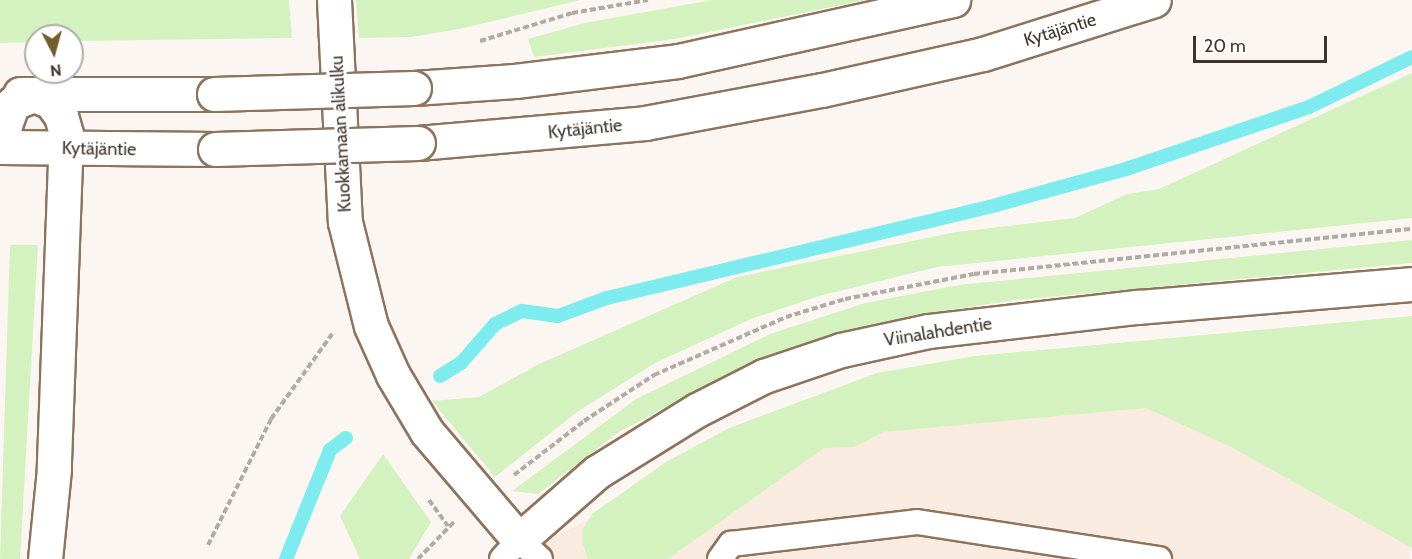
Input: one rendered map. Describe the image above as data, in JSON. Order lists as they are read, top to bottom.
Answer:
{
  "streets": {
    "main road": ["Kytäjäntie", "Kuokkamaan alikulku", "Viinalahdentie"]
  },
  "crossings": [
    ["Kuokkamaan alikulku", "Viinalahdentie"]
  ],
  "scale_bar": "20 m",
  "north": "bottom"
}
